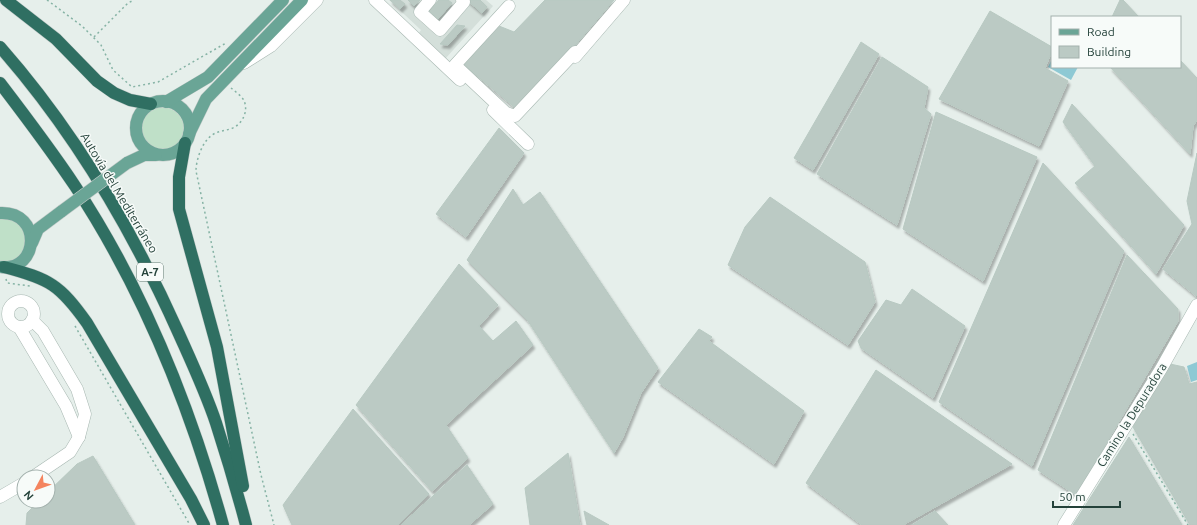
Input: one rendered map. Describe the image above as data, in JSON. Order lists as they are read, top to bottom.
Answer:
{
  "streets": {
    "highway": ["Autovía del Mediterráneo", "A-7"],
    "street": ["Camino la Depuradora"]
  },
  "legend": ["Road", "Building"],
  "scale_bar": "50 m",
  "north": "bottom left"
}
